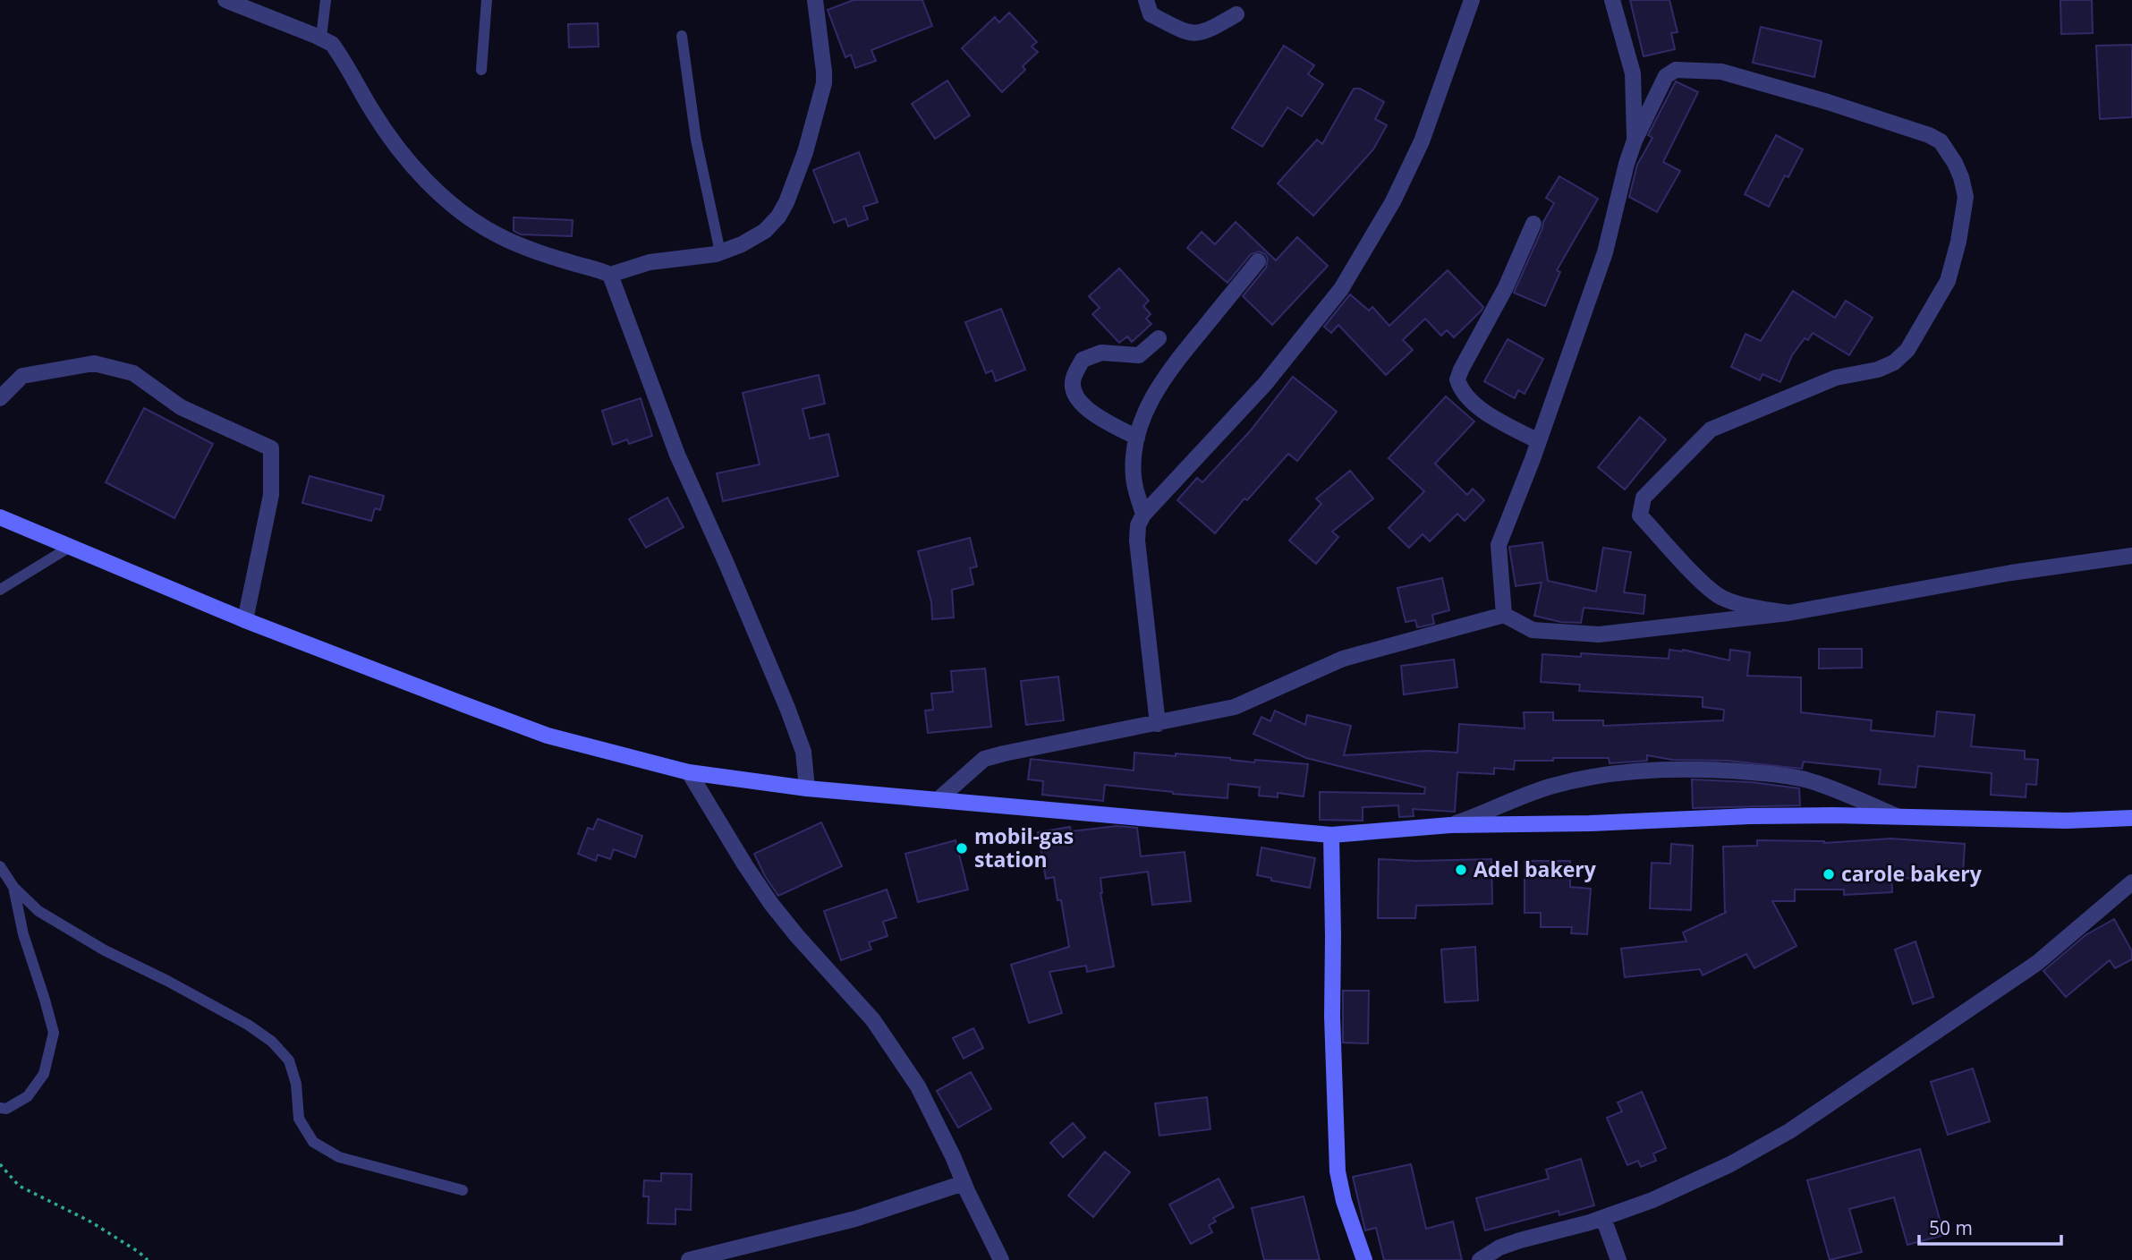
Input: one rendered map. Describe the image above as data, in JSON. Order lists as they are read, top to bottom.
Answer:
{
  "places": ["mobil-gas station", "Adel bakery", "carole bakery"],
  "scale_bar": "50 m"
}
